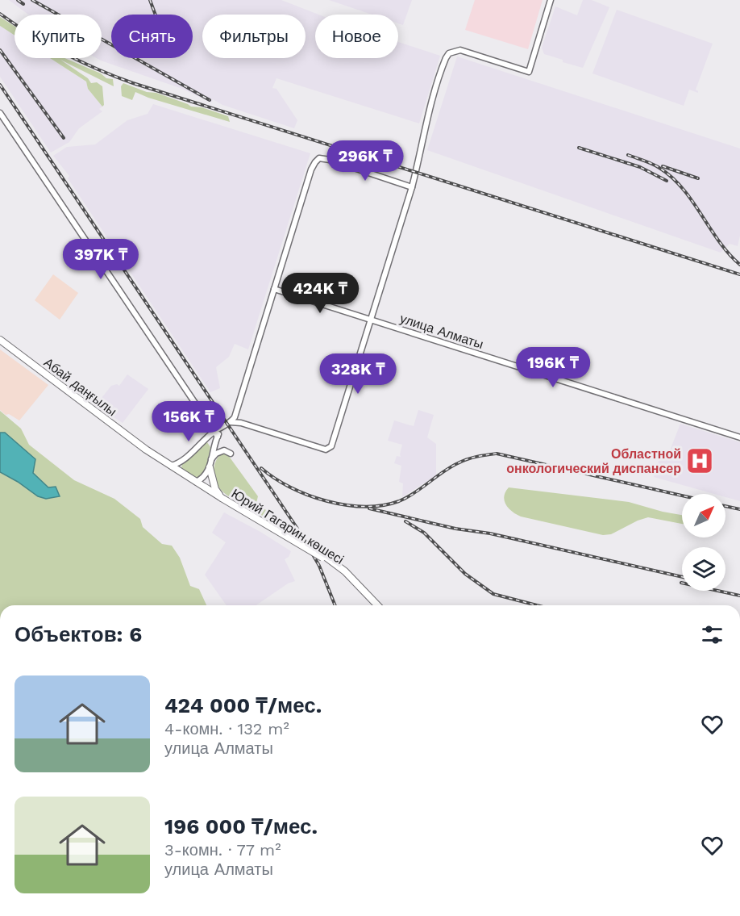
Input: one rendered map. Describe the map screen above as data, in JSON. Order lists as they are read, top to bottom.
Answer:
{
  "streets": {
    "main road": ["Абай даңғылы", "Юрий Гагарин көшесі"],
    "street": ["улица Алматы"]
  },
  "crossings": [
    ["Абай даңғылы", "Юрий Гагарин көшесі"]
  ],
  "places": {
    "hospital": ["Областной онкологический диспансер"]
  },
  "north": "top right",
  "page": {
    "chip": [
      "Купить",
      "Снять",
      "Фильтры",
      "Новое"
    ],
    "price": [
      "296K ₸",
      "397K ₸",
      "424K ₸",
      "196K ₸",
      "328K ₸",
      "156K ₸"
    ],
    "heading": "Объектов: 6",
    "list": [
      {
        "name": "424 000 ₸/мес.",
        "note": "4-комн. · 132 m² · улица Алматы"
      },
      {
        "name": "196 000 ₸/мес.",
        "note": "3-комн. · 77 m² · улица Алматы"
      }
    ]
  }
}
